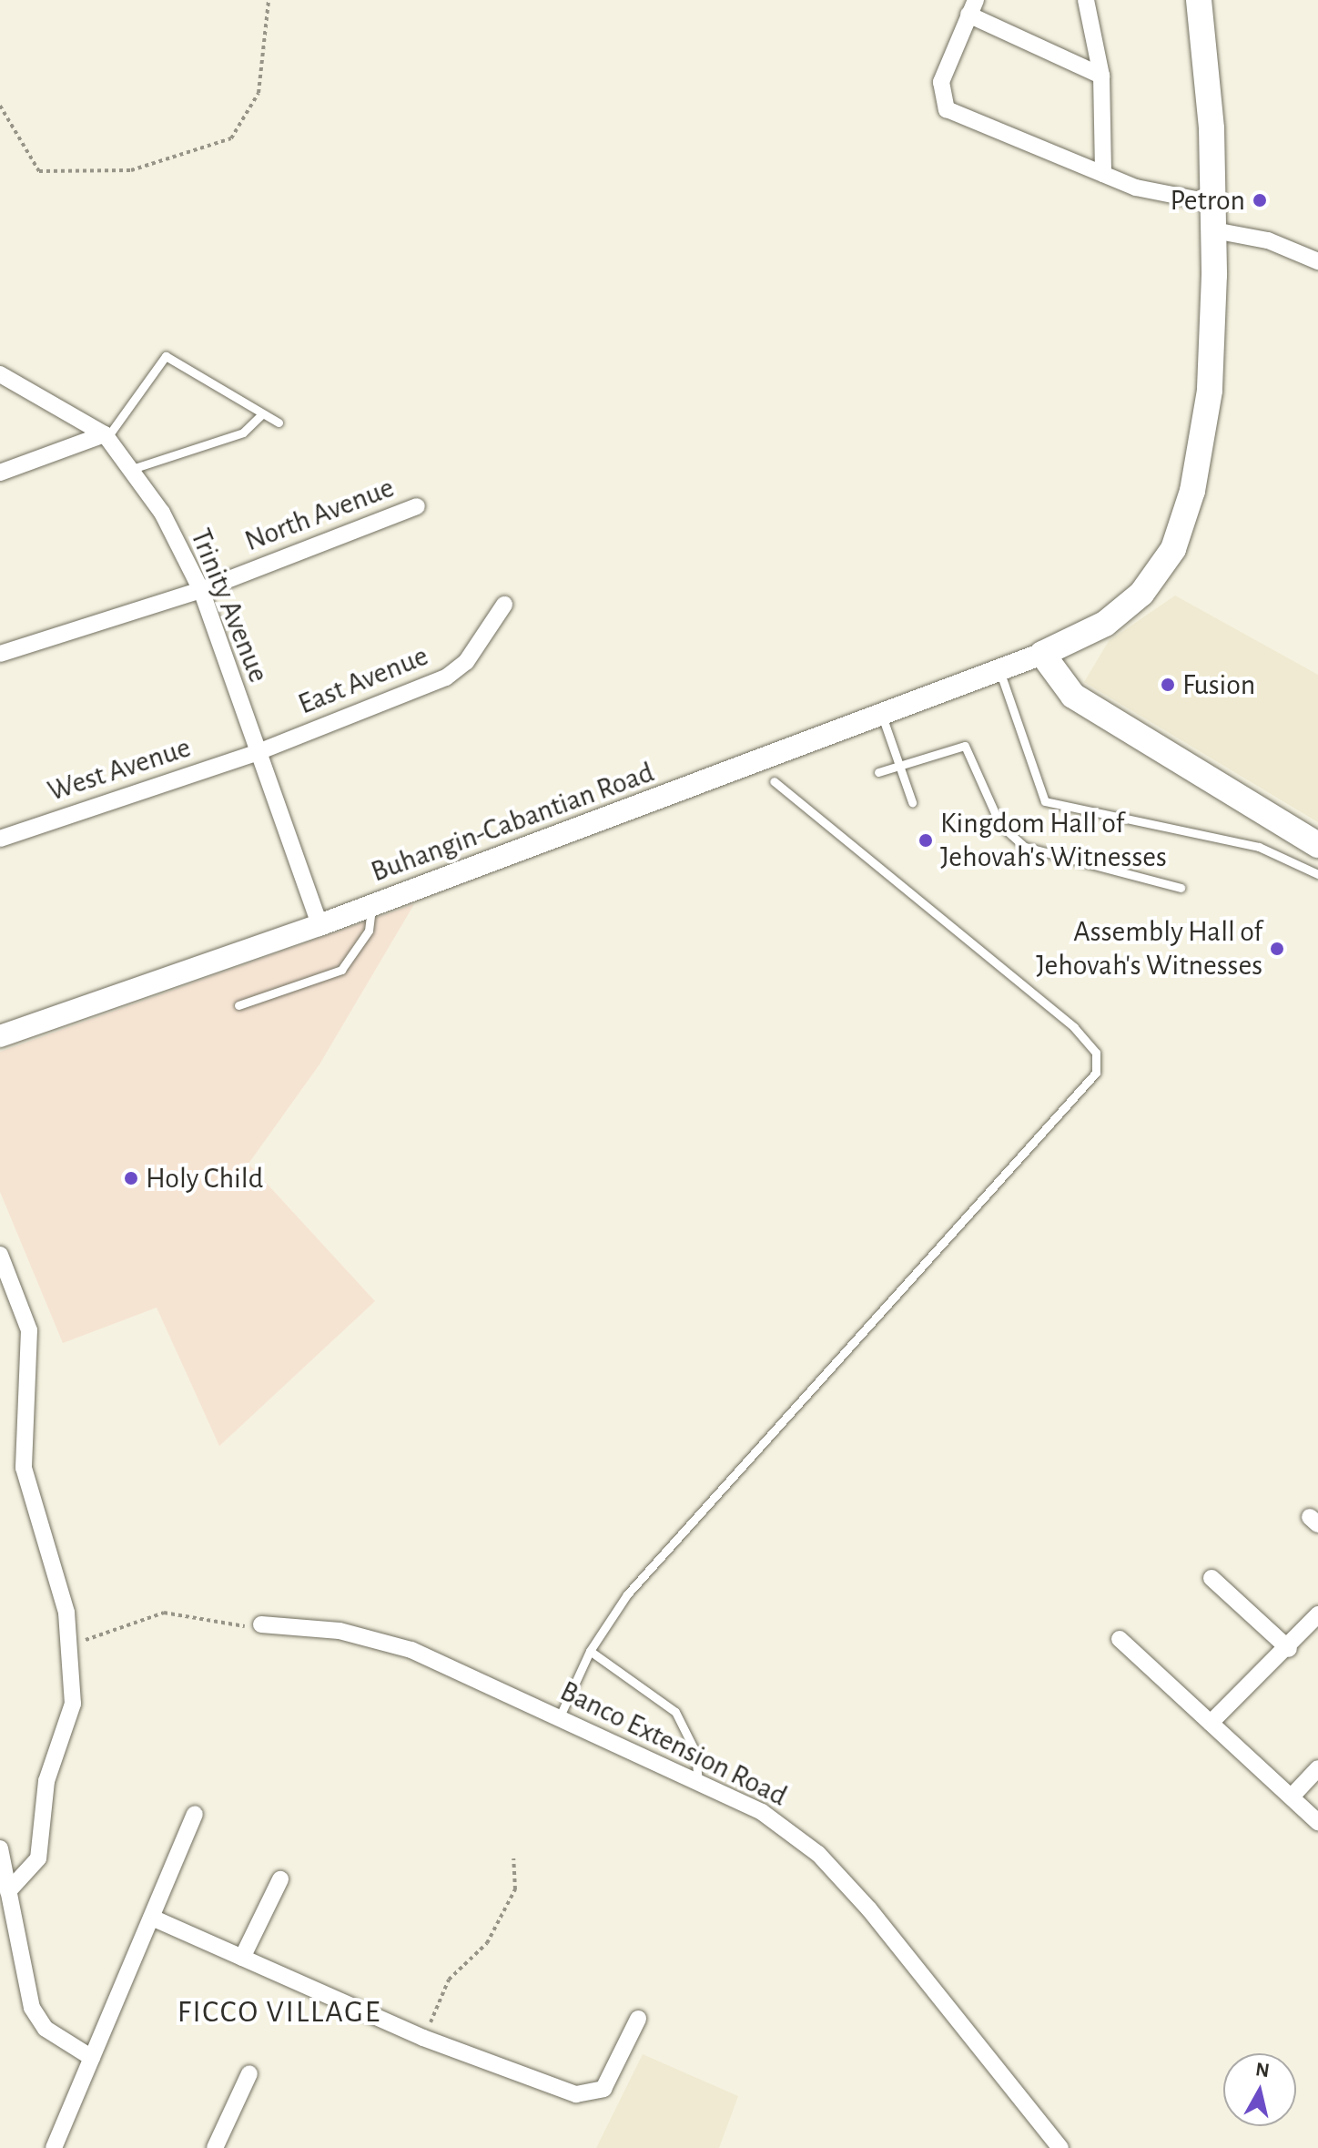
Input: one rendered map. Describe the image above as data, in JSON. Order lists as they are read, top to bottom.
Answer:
{
  "streets": {
    "main road": ["Buhangin-Cabantian Road"],
    "street": [
      "North Avenue",
      "Trinity Avenue",
      "East Avenue",
      "West Avenue",
      "Banco Extension Road"
    ]
  },
  "crossings": [
    ["North Avenue", "Trinity Avenue"],
    ["Trinity Avenue", "East Avenue"],
    ["Trinity Avenue", "West Avenue"],
    ["Trinity Avenue", "Buhangin-Cabantian Road"],
    ["East Avenue", "West Avenue"]
  ],
  "districts": ["FICCO VILLAGE"],
  "places": [
    "Petron",
    "Fusion",
    "Kingdom Hall of Jehovah's Witnesses",
    "Assembly Hall of Jehovah's Witnesses",
    "Holy Child"
  ],
  "north": "top"
}
